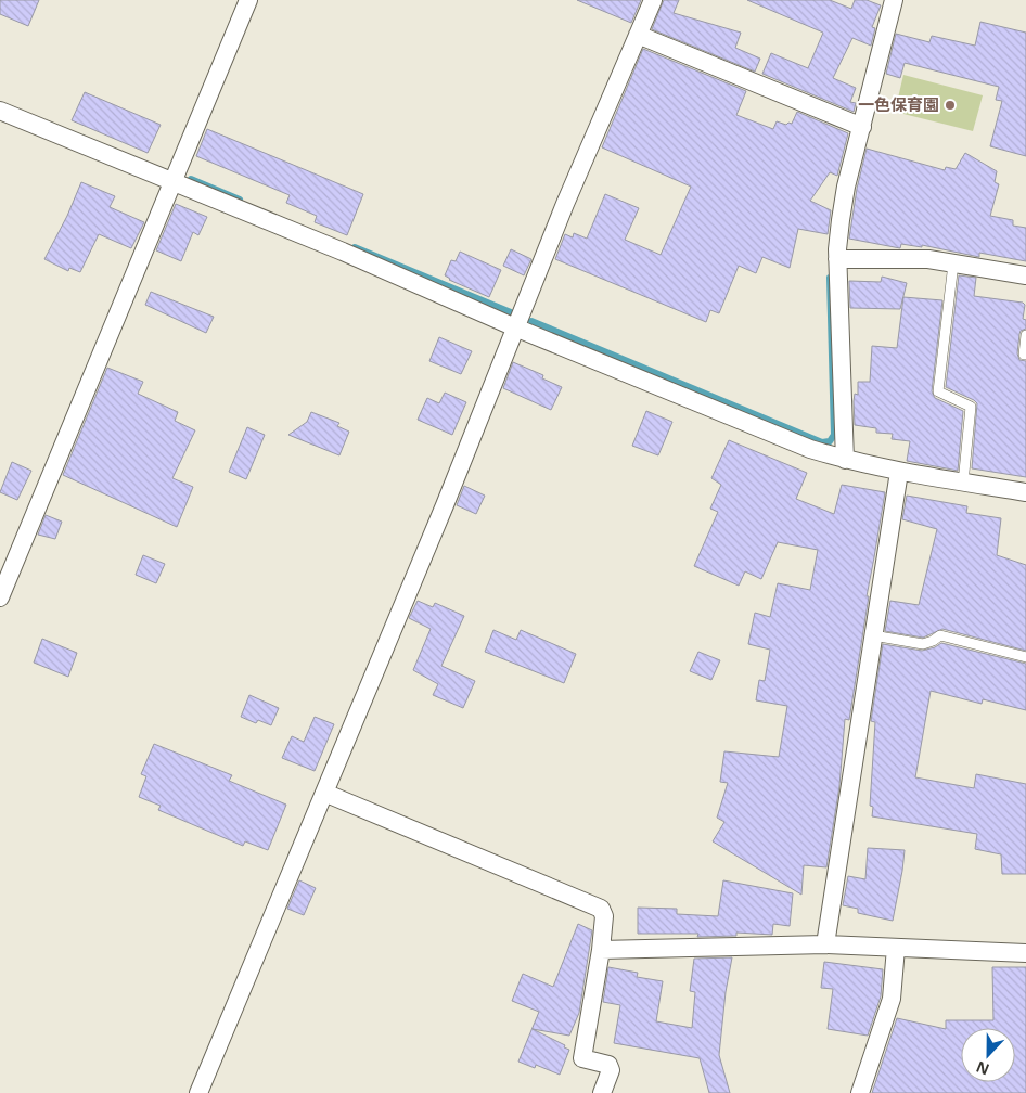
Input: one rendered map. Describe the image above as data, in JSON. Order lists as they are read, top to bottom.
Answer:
{
  "places": ["一色保育園"],
  "north": "bottom"
}
